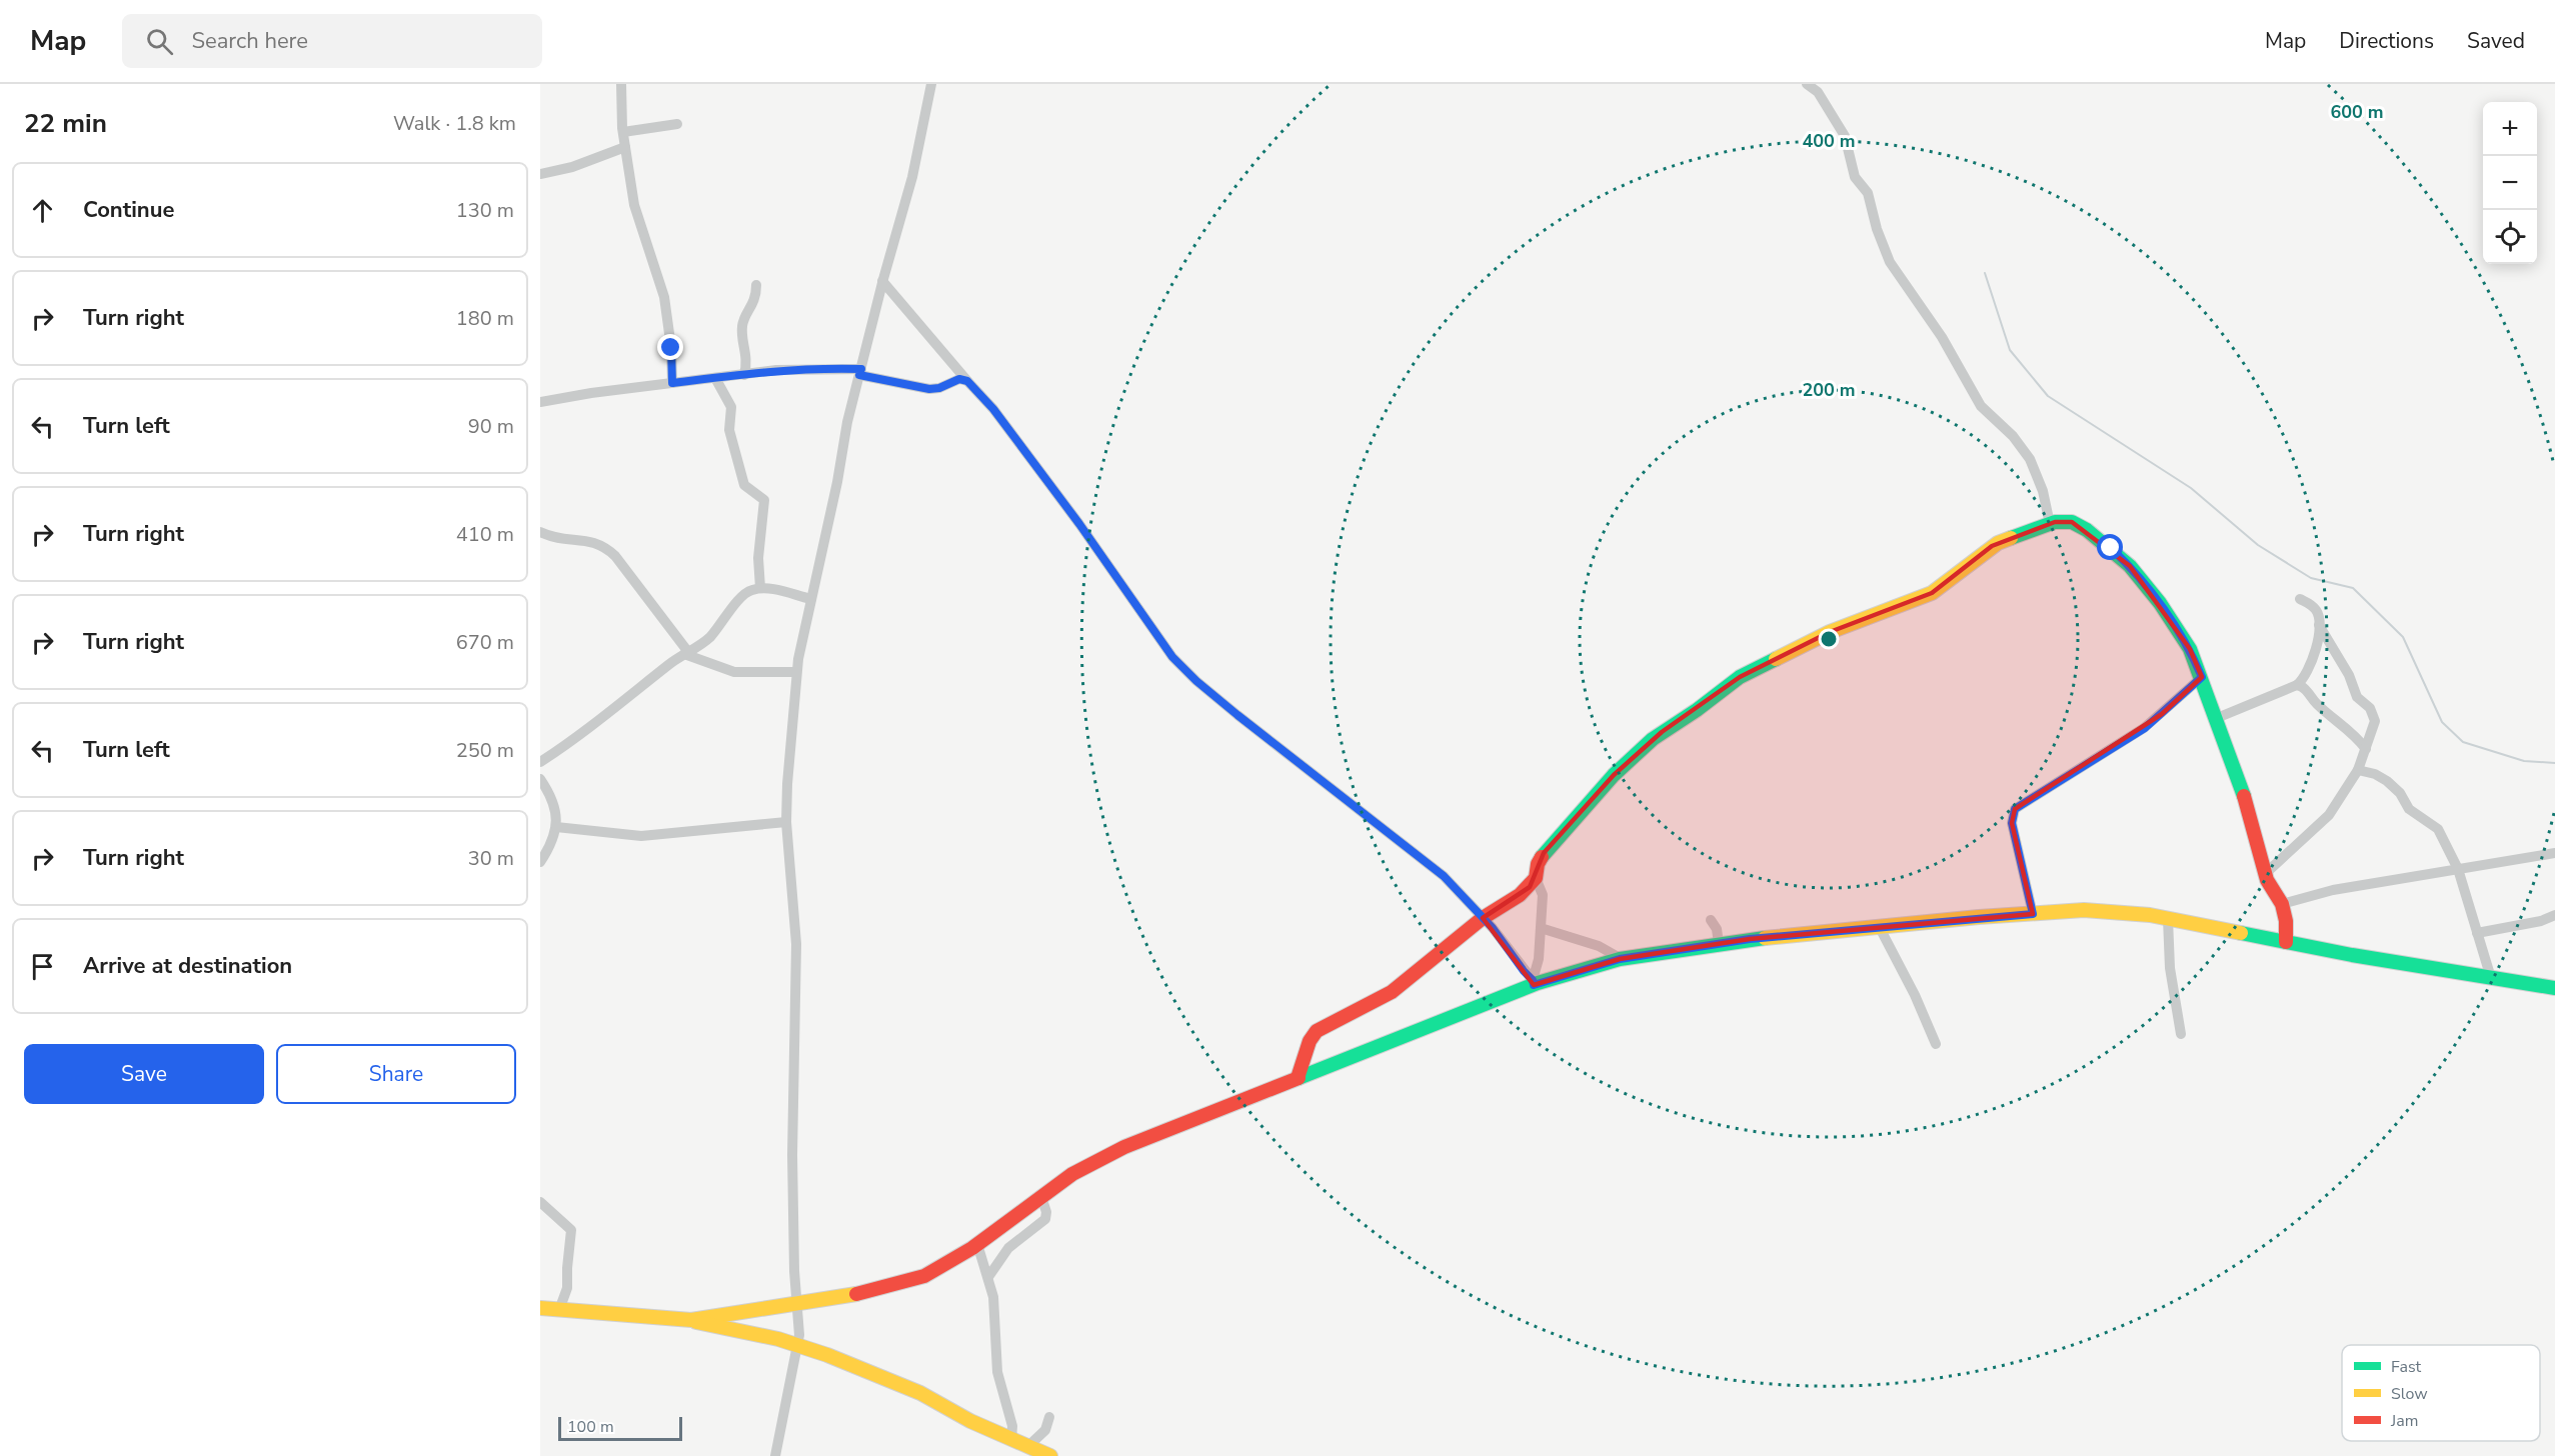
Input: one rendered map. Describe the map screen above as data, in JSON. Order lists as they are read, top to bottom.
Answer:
{
  "legend": ["Fast", "Slow", "Jam"],
  "scale_bar": "100 m",
  "page": {
    "header": "Map",
    "search": "Search here",
    "nav": ["Map", "Directions", "Saved"],
    "heading": ["22 min", "Walk · 1.8 km"],
    "map_buttons": ["+", "−"],
    "list": [
      ["Continue", "130 m"],
      ["Turn right", "180 m"],
      ["Turn left", "90 m"],
      ["Turn right", "410 m"],
      ["Turn right", "670 m"],
      ["Turn left", "250 m"],
      ["Turn right", "30 m"],
      "Arrive at destination"
    ],
    "buttons": ["Save", "Share"],
    "scale": "100 m"
  },
  "rings": ["600 m", "400 m", "200 m"]
}
